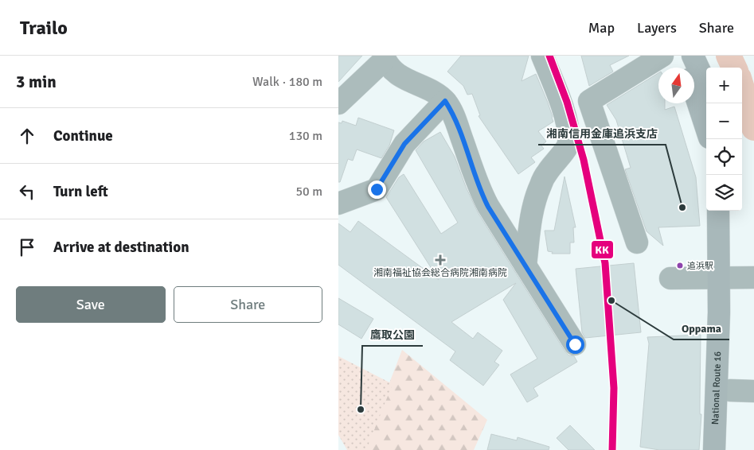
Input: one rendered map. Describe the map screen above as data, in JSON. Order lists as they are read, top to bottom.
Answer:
{
  "streets": {
    "highway": ["National Route 16"]
  },
  "places": {
    "other": [
      "湘南信用金庫追浜支店",
      "追浜駅",
      "Oppama",
      "鷹取公園"
    ],
    "health": ["湘南福祉協会総合病院湘南病院"]
  },
  "lines": ["transit line KK"],
  "north": "top",
  "page": {
    "header": "Trailo",
    "nav": ["Map", "Layers", "Share"],
    "heading": ["3 min", "Walk · 180 m"],
    "map_buttons": ["+", "−"],
    "list": [
      ["Continue", "130 m"],
      ["Turn left", "50 m"],
      "Arrive at destination"
    ],
    "buttons": ["Save", "Share"]
  }
}
